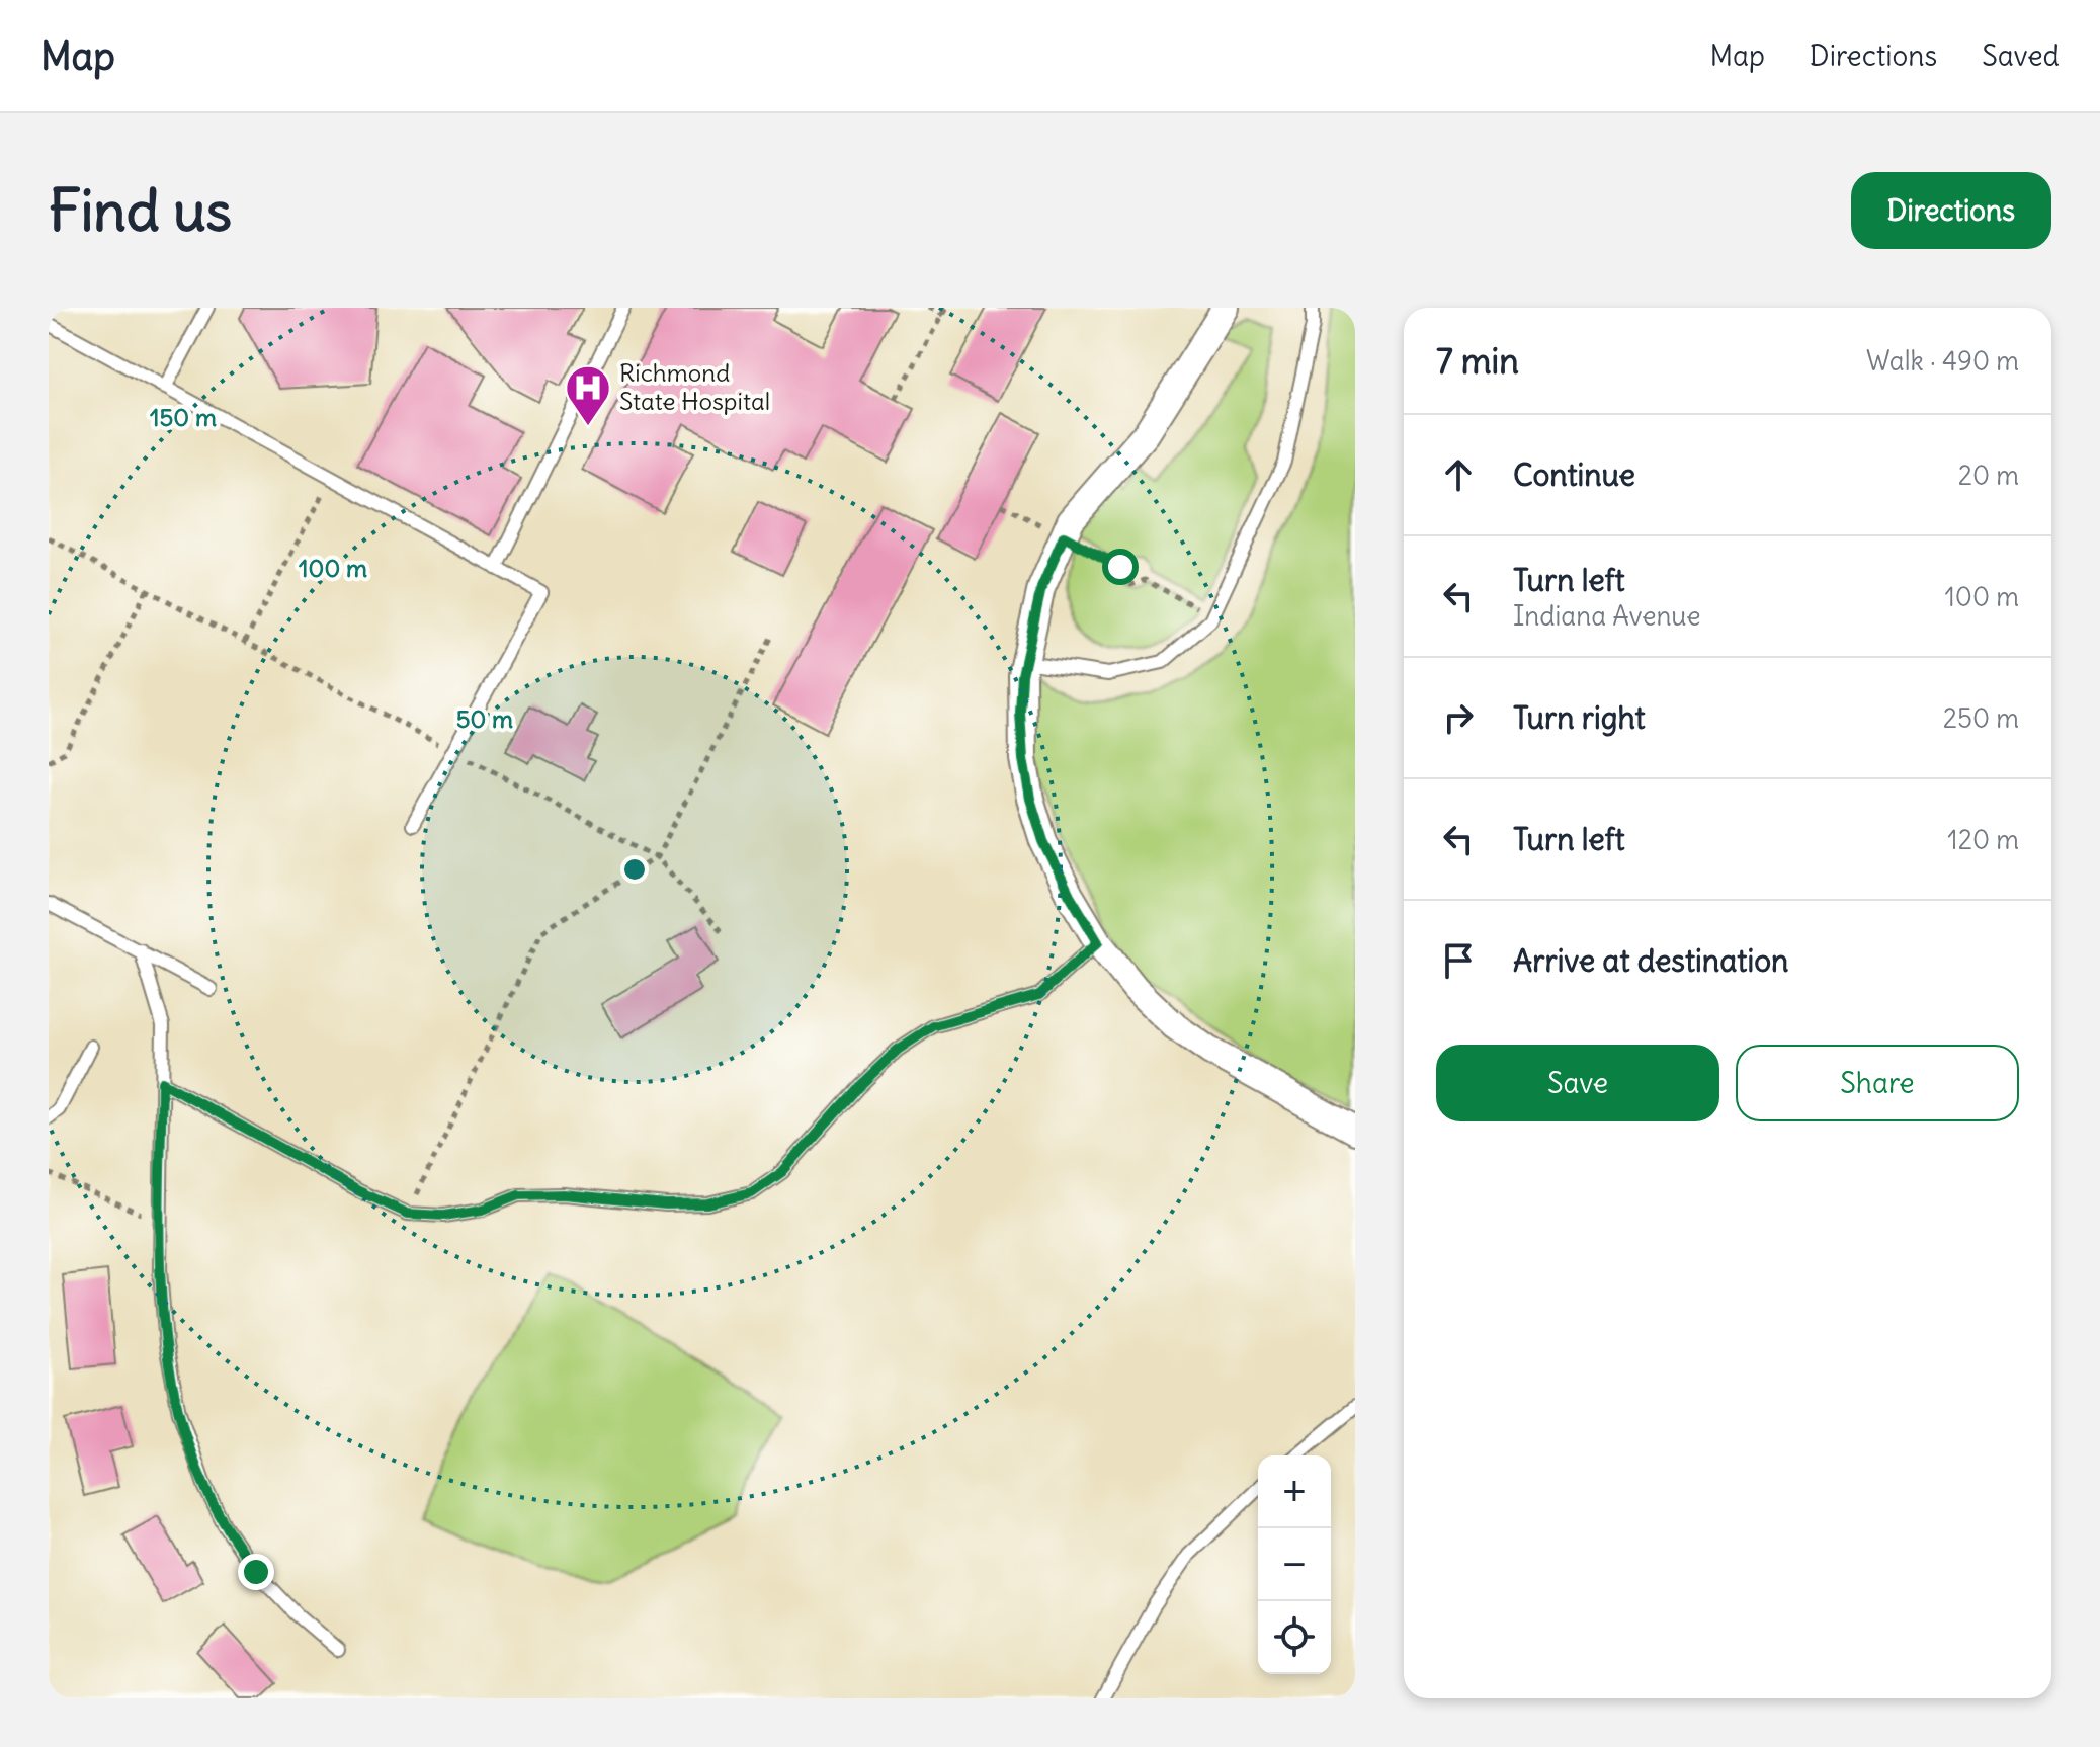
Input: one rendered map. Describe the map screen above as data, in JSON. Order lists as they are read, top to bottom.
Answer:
{
  "places": {
    "hospital": ["Richmond State Hospital"]
  },
  "page": {
    "header": "Map",
    "nav": ["Map", "Directions", "Saved"],
    "buttons": [
      "Directions",
      ["Save", "Share"]
    ],
    "title": "Find us",
    "heading": ["7 min", "Walk · 490 m"],
    "list": [
      ["Continue", "20 m"],
      ["Turn left", "Indiana Avenue", "100 m"],
      ["Turn right", "250 m"],
      ["Turn left", "120 m"],
      "Arrive at destination"
    ],
    "map_buttons": ["+", "−"]
  },
  "rings": ["150 m", "100 m", "50 m"]
}
